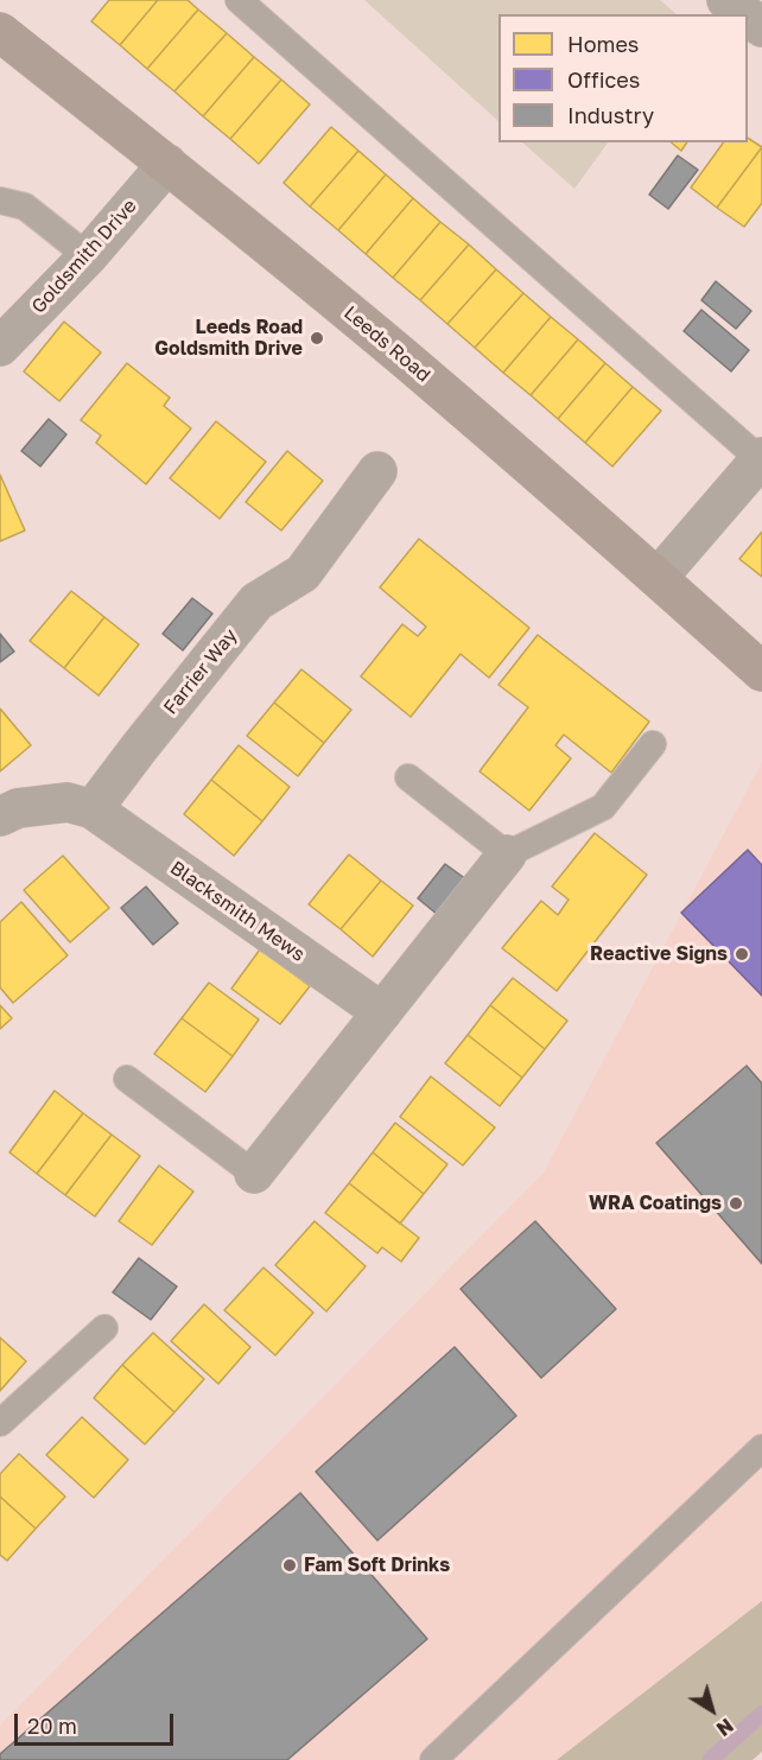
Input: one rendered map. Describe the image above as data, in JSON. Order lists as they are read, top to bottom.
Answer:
{
  "streets": {
    "main road": ["Leeds Road"],
    "street": ["Goldsmith Drive", "Farrier Way", "Blacksmith Mews"]
  },
  "crossings": [
    ["Goldsmith Drive", "Leeds Road"],
    ["Farrier Way", "Blacksmith Mews"]
  ],
  "places": [
    "Leeds Road Goldsmith Drive",
    "Reactive Signs",
    "WRA Coatings",
    "Fam Soft Drinks"
  ],
  "legend": ["Homes", "Offices", "Industry"],
  "scale_bar": "20 m",
  "north": "bottom right"
}
